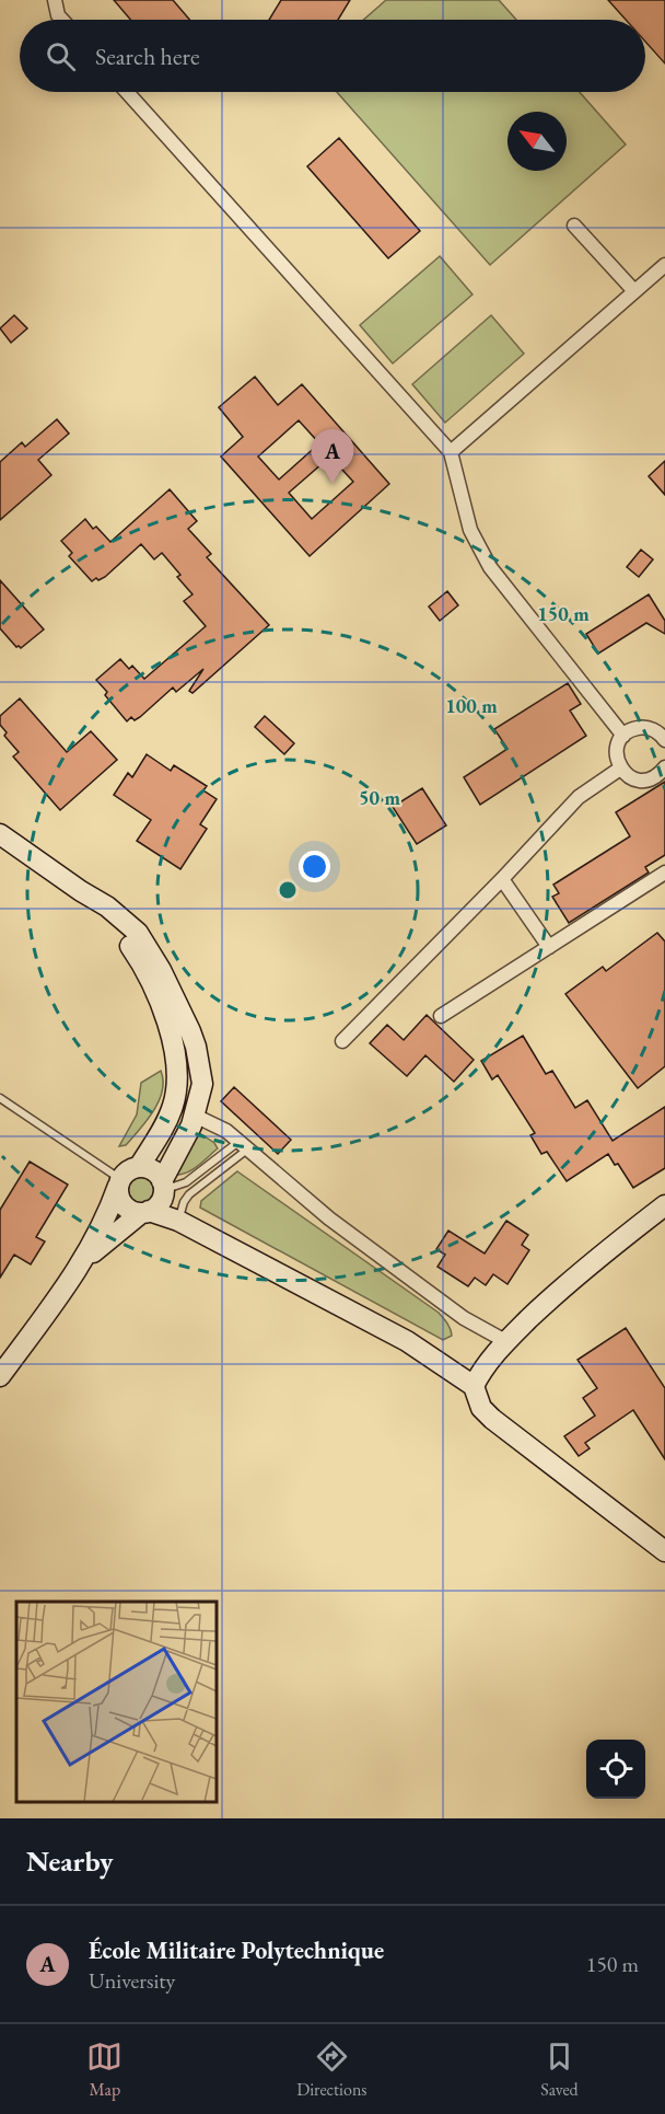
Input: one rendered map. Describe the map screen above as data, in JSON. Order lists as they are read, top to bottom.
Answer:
{
  "north": "top left",
  "page": {
    "search": "Search here",
    "pins": "A",
    "heading": "Nearby",
    "list": [
      {
        "mark": "A",
        "name": "École Militaire Polytechnique",
        "note": "University",
        "value": "150 m"
      }
    ],
    "nav": ["Map", "Directions", "Saved"]
  },
  "rings": ["150 m", "100 m", "50 m"]
}
